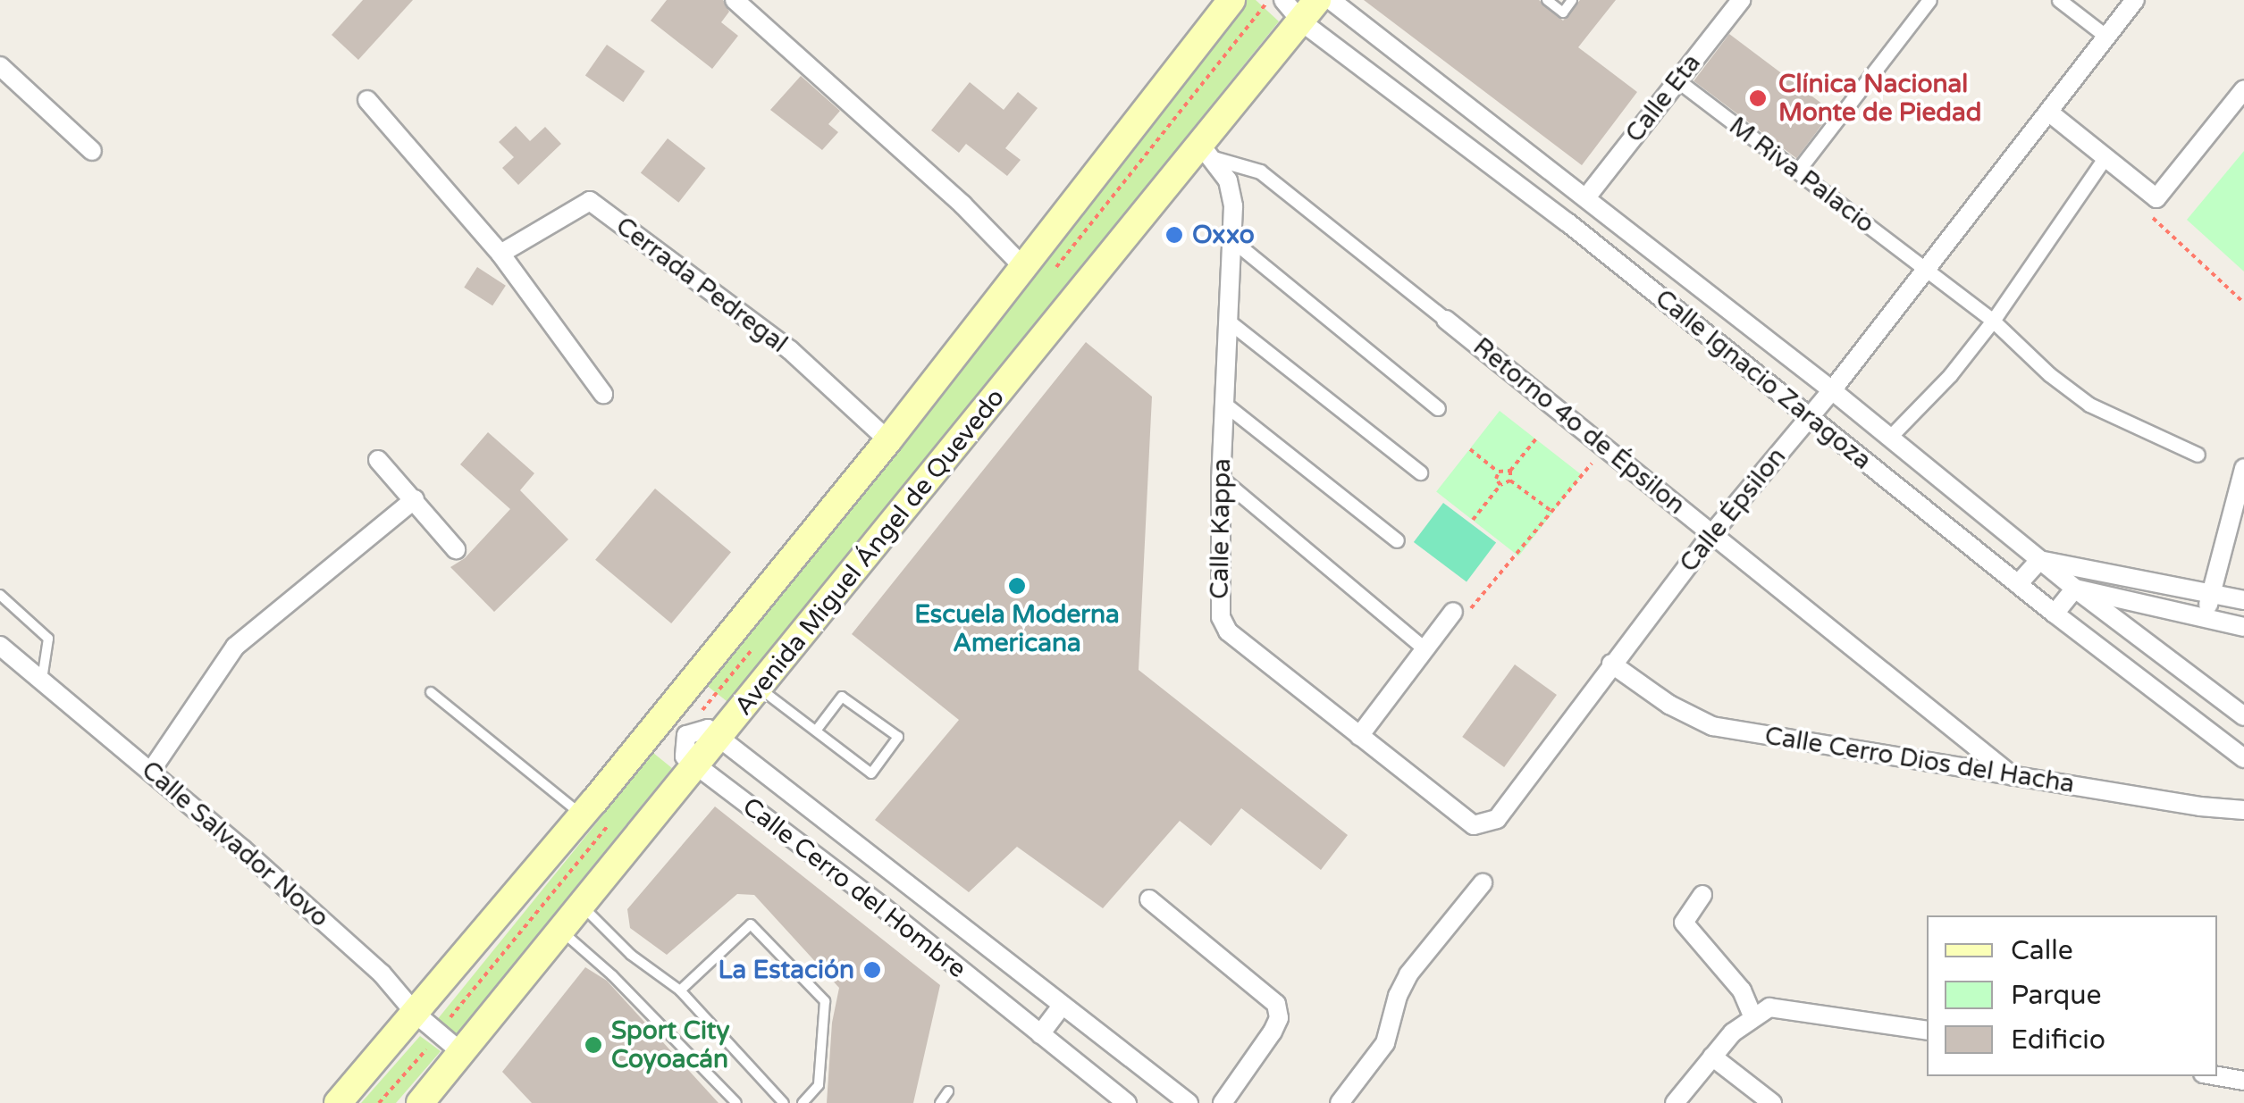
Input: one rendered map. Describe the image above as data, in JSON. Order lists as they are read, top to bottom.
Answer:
{
  "streets": {
    "main road": ["Avenida Miguel Ángel de Quevedo"],
    "street": [
      "Calle Eta",
      "M Riva Palacio",
      "Cerrada Pedregal",
      "Calle Ignacio Zaragoza",
      "Retorno 4o de Épsilon",
      "Calle Épsilon",
      "Calle Kappa",
      "Calle Cerro Dios del Hacha",
      "Calle Salvador Novo",
      "Calle Cerro del Hombre"
    ]
  },
  "crossings": [
    ["Calle Eta", "M Riva Palacio"],
    ["Calle Eta", "Calle Ignacio Zaragoza"],
    ["M Riva Palacio", "Calle Épsilon"],
    ["Calle Ignacio Zaragoza", "Calle Épsilon"],
    ["Calle Ignacio Zaragoza", "Avenida Miguel Ángel de Quevedo"],
    ["Retorno 4o de Épsilon", "Calle Épsilon"],
    ["Retorno 4o de Épsilon", "Calle Cerro Dios del Hacha"],
    ["Calle Épsilon", "Calle Kappa"],
    ["Calle Épsilon", "Calle Cerro Dios del Hacha"],
    ["Calle Kappa", "Avenida Miguel Ángel de Quevedo"],
    ["Avenida Miguel Ángel de Quevedo", "Calle Salvador Novo"],
    ["Avenida Miguel Ángel de Quevedo", "Calle Cerro del Hombre"]
  ],
  "places": [
    "Clínica Nacional Monte de Piedad",
    "Oxxo",
    "Escuela Moderna Americana",
    "La Estación",
    "Sport City Coyoacán"
  ],
  "legend": ["Calle", "Parque", "Edificio"]
}
